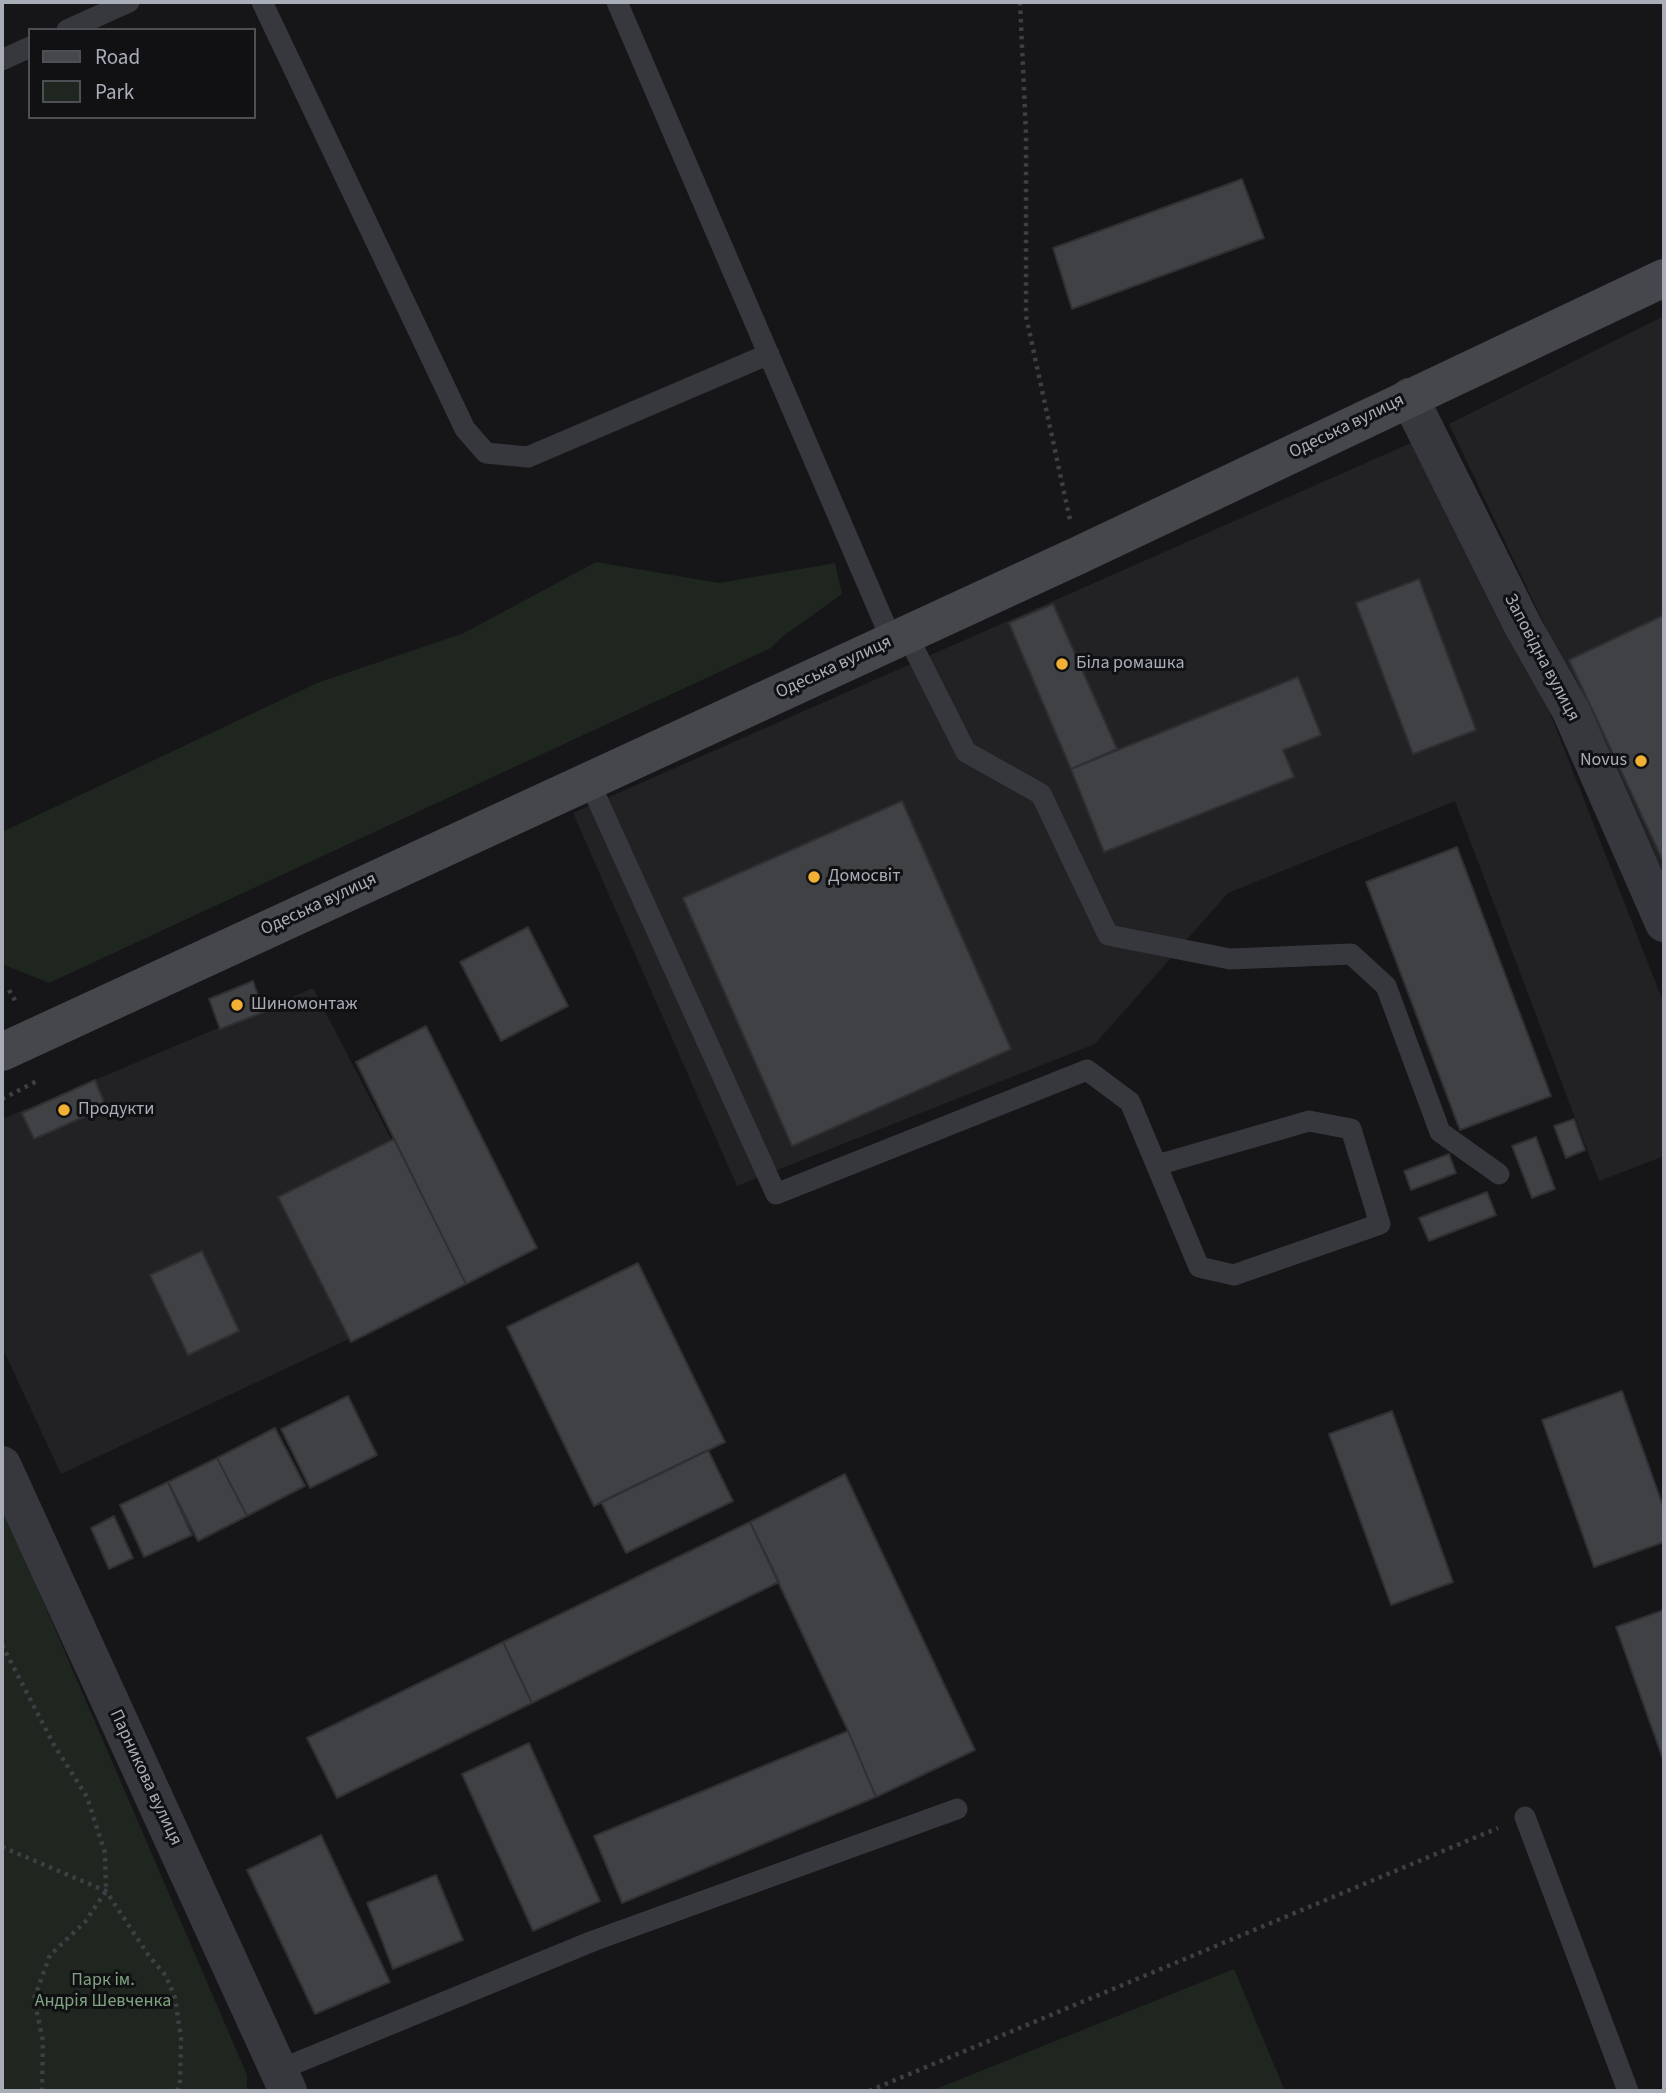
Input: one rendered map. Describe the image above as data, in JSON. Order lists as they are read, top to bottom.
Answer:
{
  "streets": {
    "street": ["Одеська вулиця", "Заповідна вулиця", "Парникова вулиця"]
  },
  "crossings": [
    ["Одеська вулиця", "Заповідна вулиця"]
  ],
  "parks": ["Парк ім. Андрія Шевченка"],
  "places": [
    "Біла ромашка",
    "Novus",
    "Домосвіт",
    "Шиномонтаж",
    "Продукти"
  ],
  "legend": ["Road", "Park"]
}
